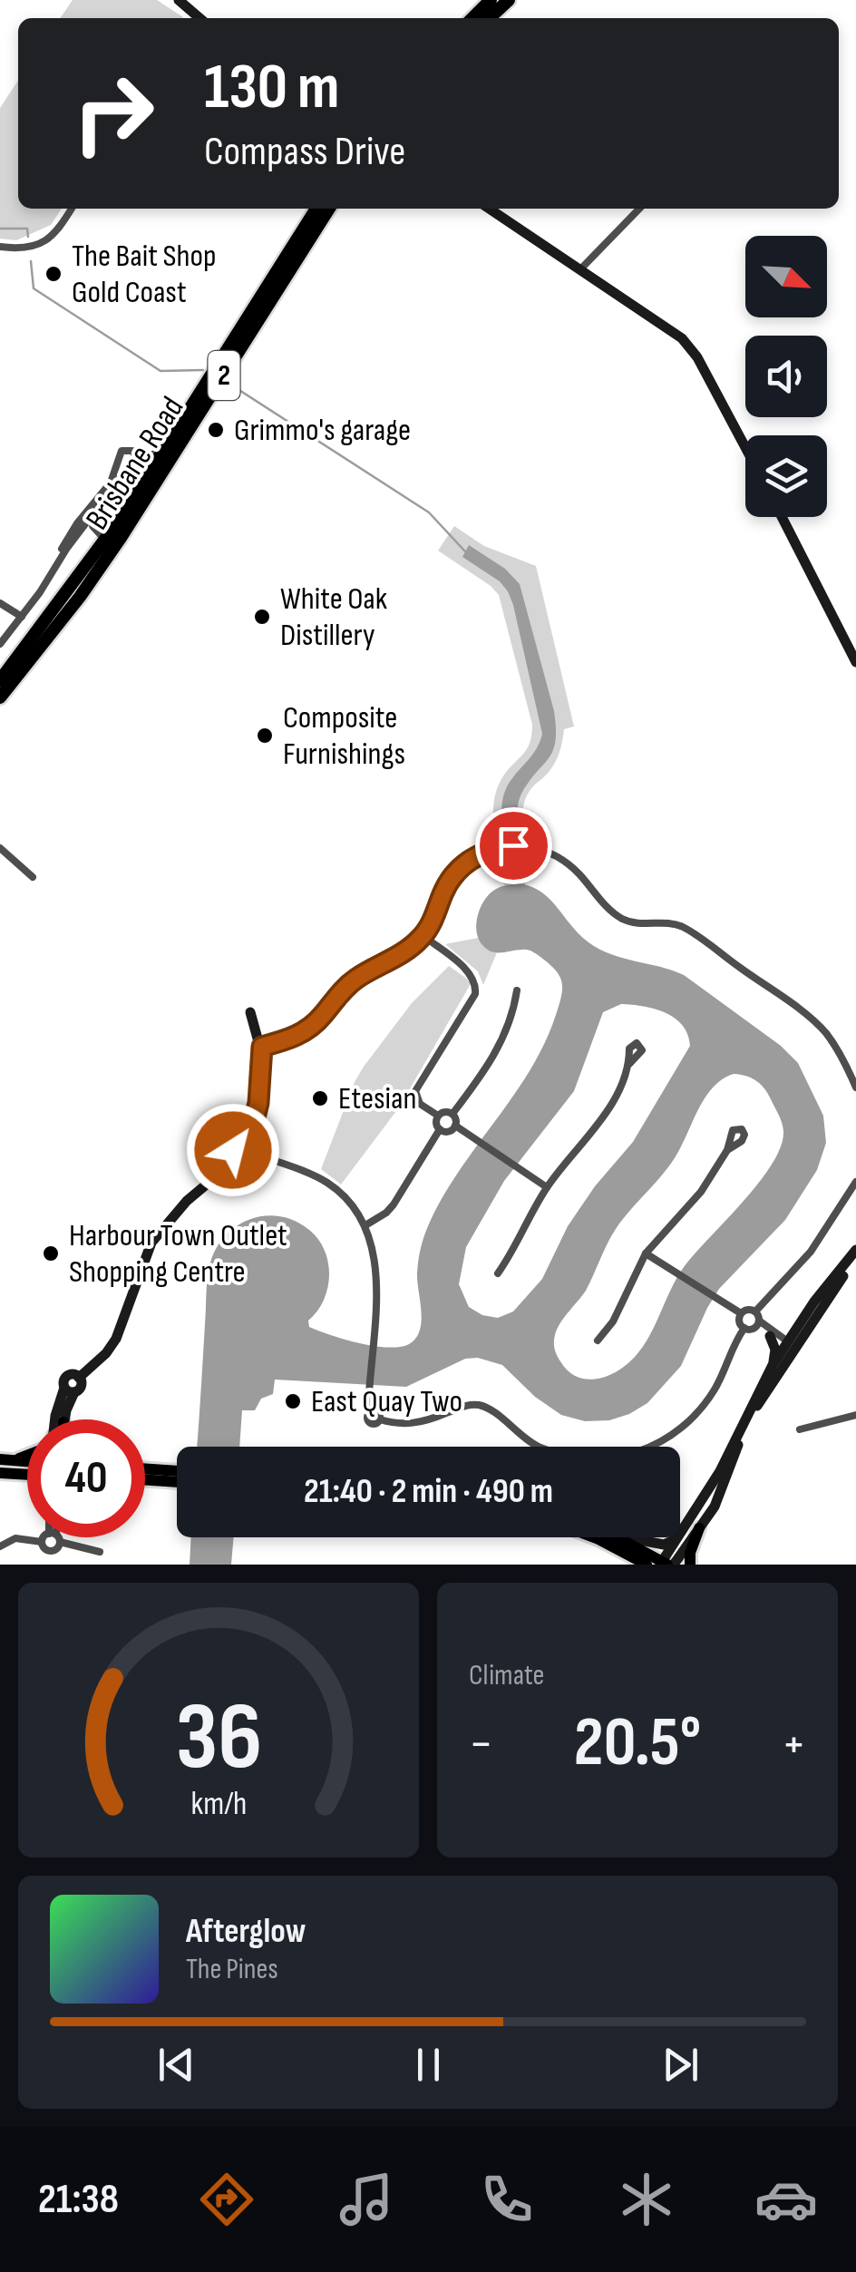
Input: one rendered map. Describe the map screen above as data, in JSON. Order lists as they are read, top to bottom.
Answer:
{
  "streets": {
    "highway": ["2", "Brisbane Road"]
  },
  "places": [
    "The Bait Shop Gold Coast",
    "Grimmo's garage",
    "White Oak Distillery",
    "Composite Furnishings",
    "Etesian",
    "Harbour Town Outlet Shopping Centre",
    "East Quay Two"
  ],
  "north": "bottom right",
  "page": {
    "turn": ["130 m", "Compass Drive"],
    "limit": "40",
    "trip": "21:40 · 2 min · 490 m",
    "tile": "Climate",
    "heat": ["−", "20.5°", "+"],
    "song": ["Afterglow", "The Pines"],
    "tabs": "21:38",
    "gauge": ["36", "km/h"]
  }
}
